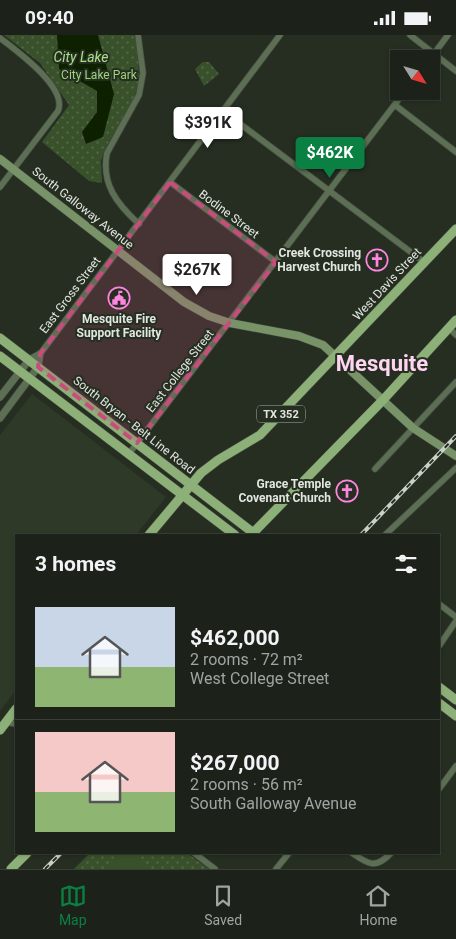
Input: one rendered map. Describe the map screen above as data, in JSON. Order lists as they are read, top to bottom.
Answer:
{
  "streets": {
    "main road": [
      "South Galloway Avenue",
      "West Davis Street",
      "TX 352",
      "South Bryan - Belt Line Road"
    ],
    "street": ["Bodine Street", "East Gross Street", "East College Street"]
  },
  "crossings": [
    ["South Galloway Avenue", "West Davis Street"],
    ["South Galloway Avenue", "East Gross Street"],
    ["South Galloway Avenue", "East College Street"],
    ["South Galloway Avenue", "TX 352"],
    ["Bodine Street", "East Gross Street"],
    ["Bodine Street", "East College Street"],
    ["West Davis Street", "TX 352"],
    ["East Gross Street", "South Bryan - Belt Line Road"],
    ["East College Street", "South Bryan - Belt Line Road"],
    ["TX 352", "South Bryan - Belt Line Road"]
  ],
  "districts": ["Mesquite"],
  "water": ["City Lake"],
  "parks": ["City Lake Park"],
  "places": {
    "church": ["Creek Crossing Harvest Church", "Grace Temple Covenant Church"],
    "public building": ["Mesquite Fire Support Facility"]
  },
  "north": "bottom right",
  "page": {
    "status": "09:40",
    "price": ["$391K", "$462K", "$267K"],
    "heading": "3 homes",
    "list": [
      {
        "name": "$462,000",
        "note": "2 rooms · 72 m² · West College Street"
      },
      {
        "name": "$267,000",
        "note": "2 rooms · 56 m² · South Galloway Avenue"
      }
    ],
    "tabs": ["Map", "Saved", "Home"]
  }
}
